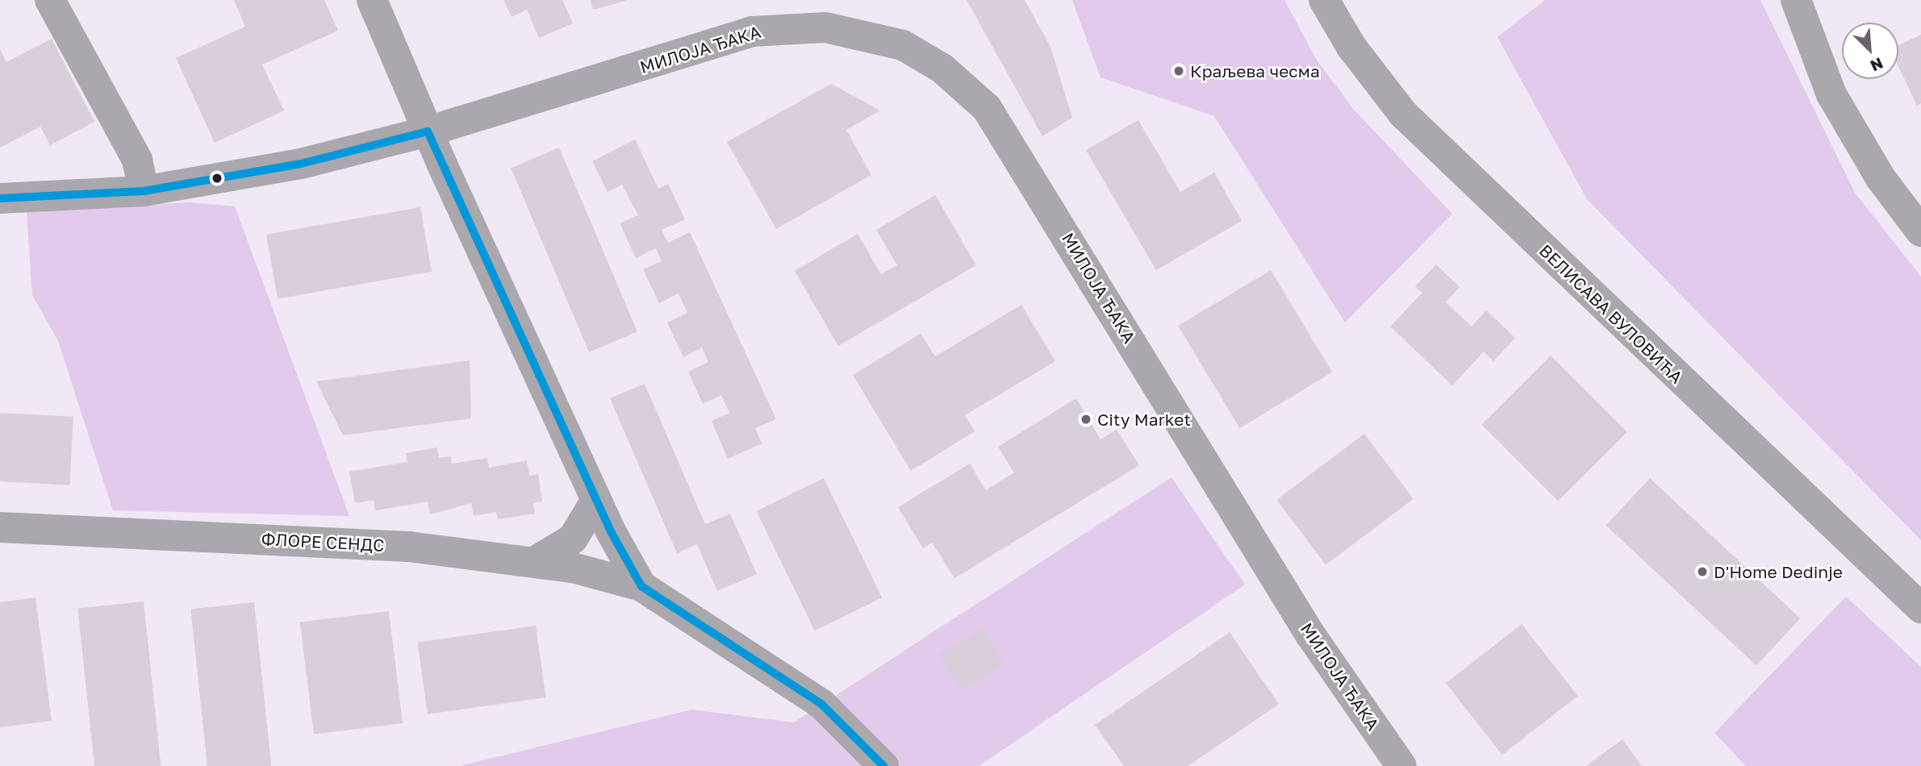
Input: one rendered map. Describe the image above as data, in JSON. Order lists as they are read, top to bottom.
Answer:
{
  "streets": {
    "street": ["МИЛОЈА ЂАКА", "ВЕЛИСАВА ВУЛОВИЋА", "ФЛОРЕ СЕНДС"]
  },
  "places": ["Краљева чесма", "City Market", "D'Home Dedinje"],
  "north": "bottom right"
}
